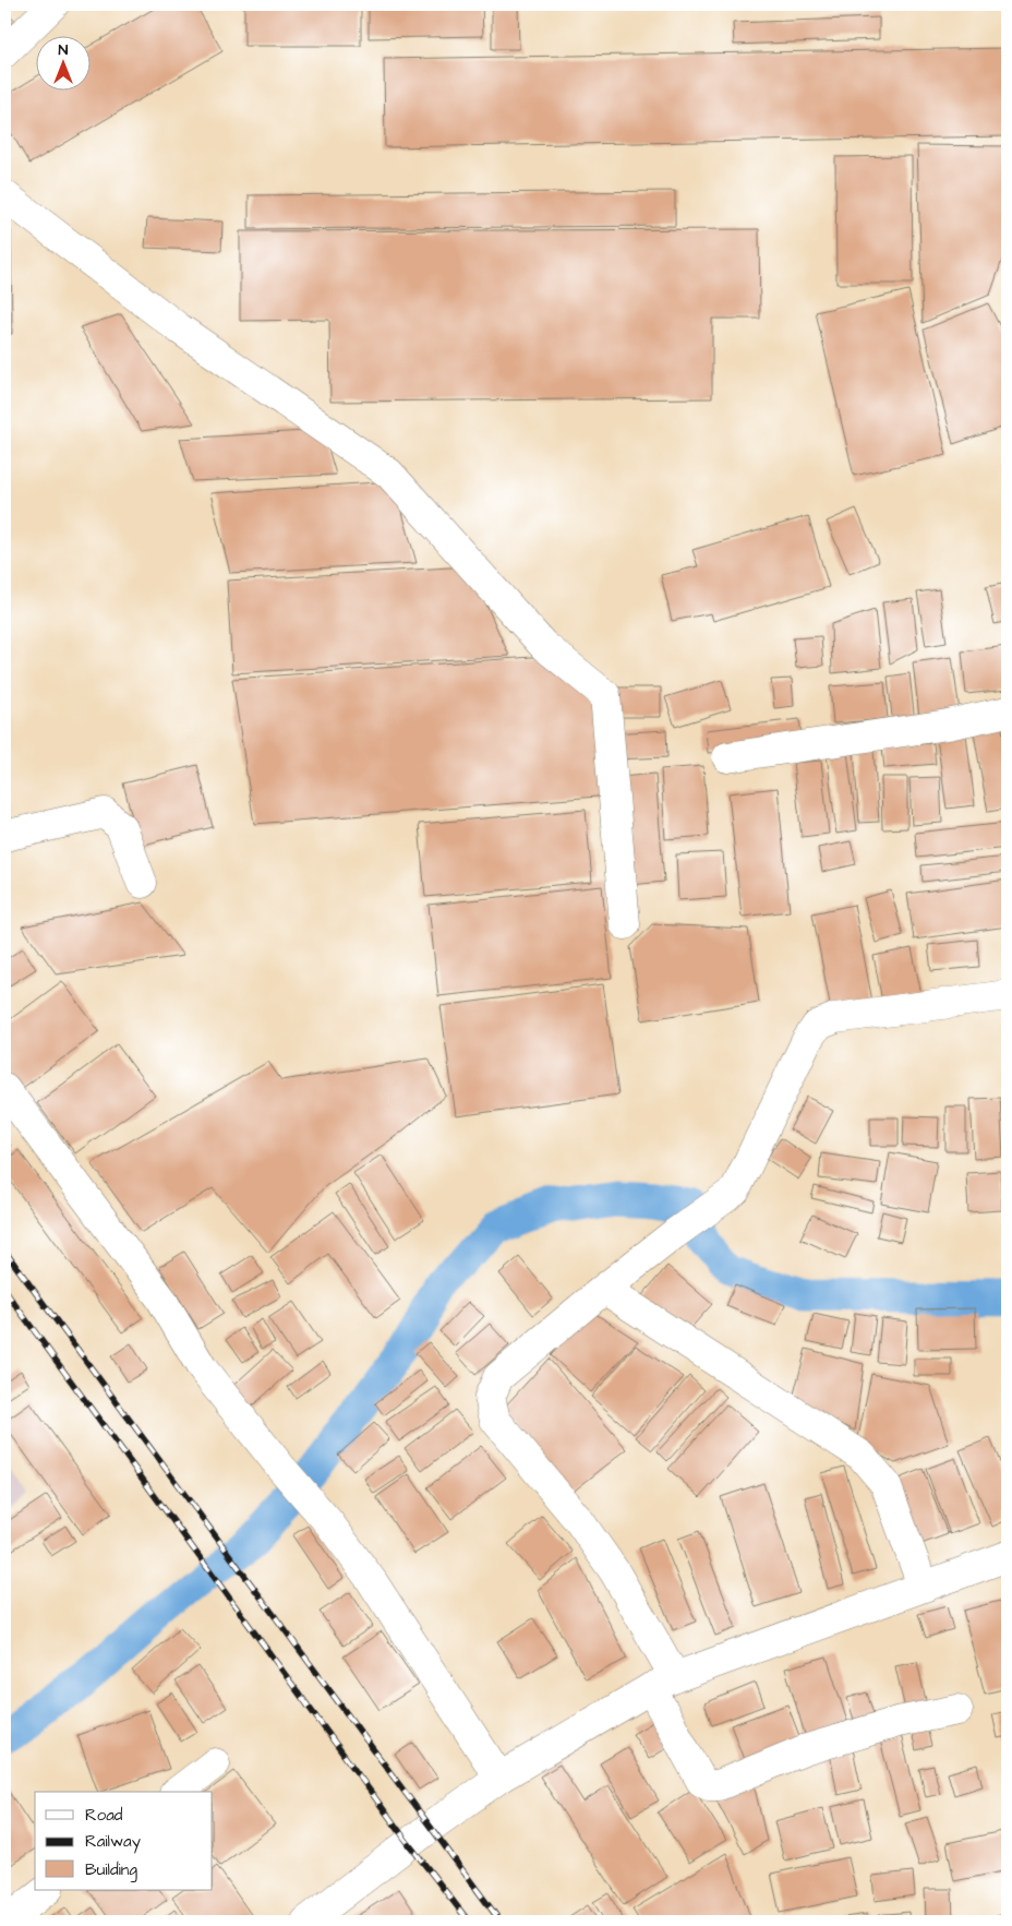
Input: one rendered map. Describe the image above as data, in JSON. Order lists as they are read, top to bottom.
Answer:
{
  "legend": ["Road", "Railway", "Building"],
  "north": "top"
}
